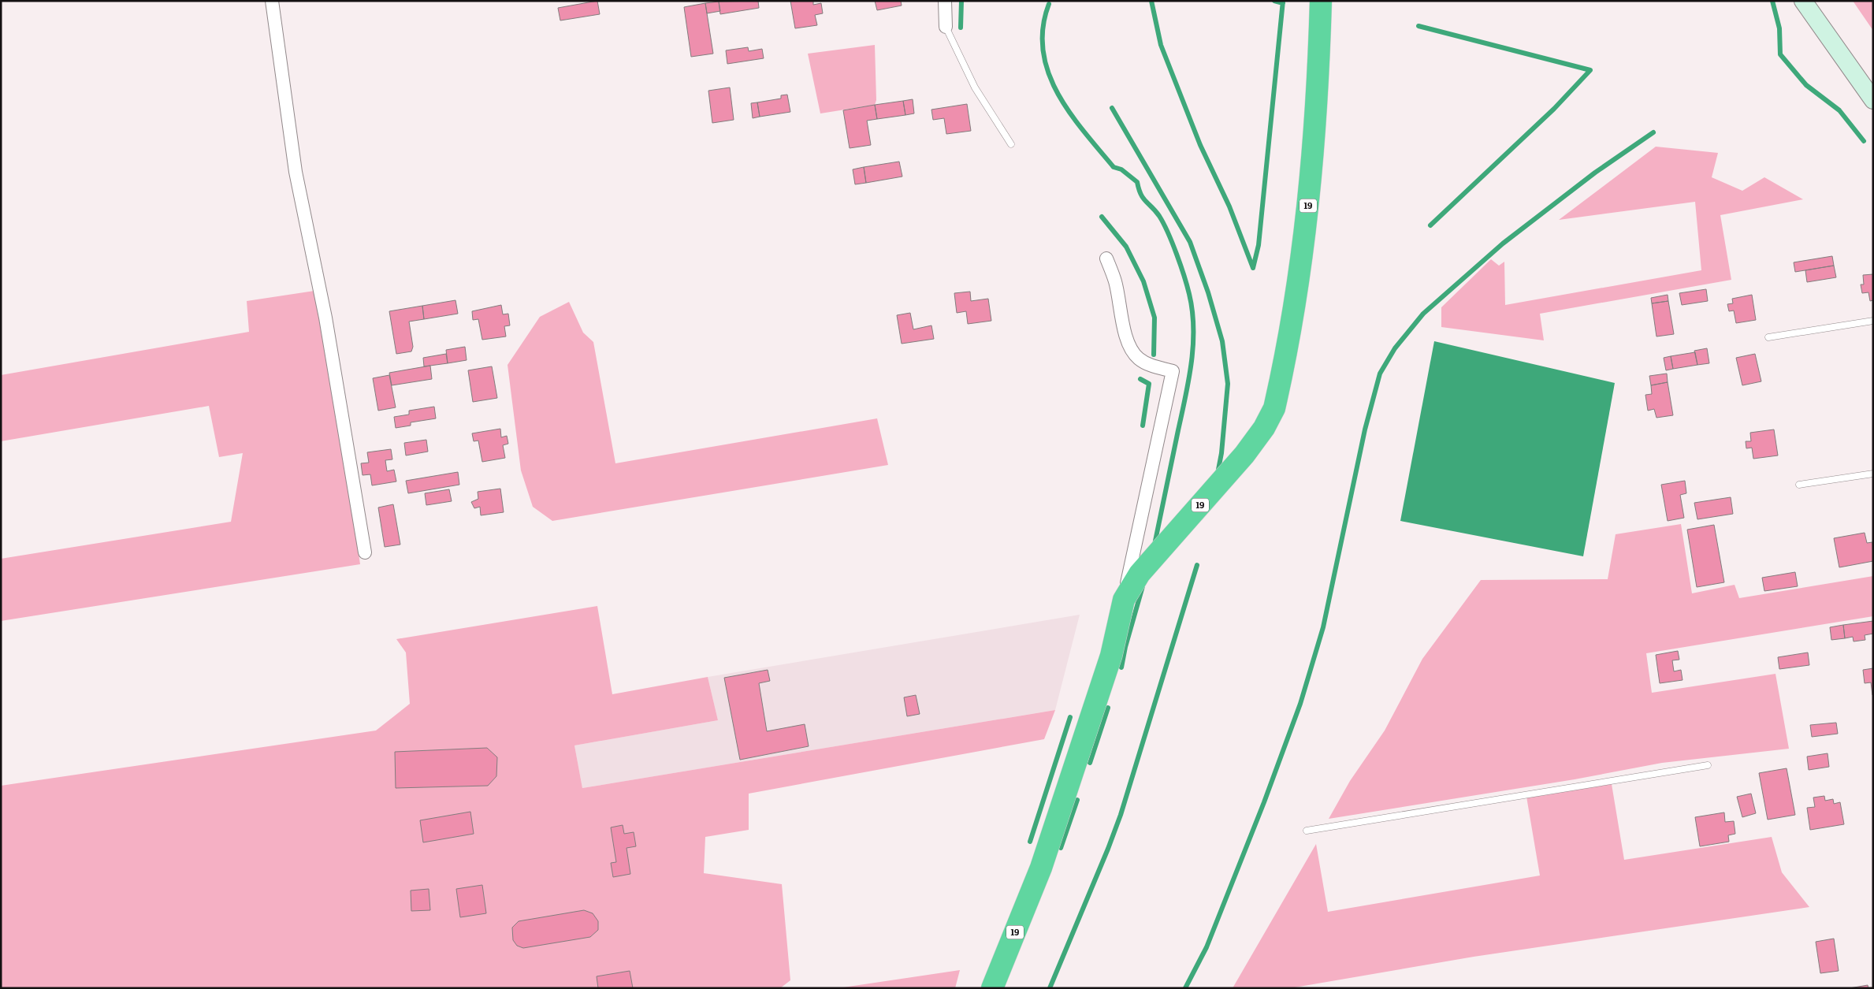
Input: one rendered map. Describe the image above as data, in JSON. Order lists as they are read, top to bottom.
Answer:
{
  "streets": {
    "highway": ["19"]
  }
}
